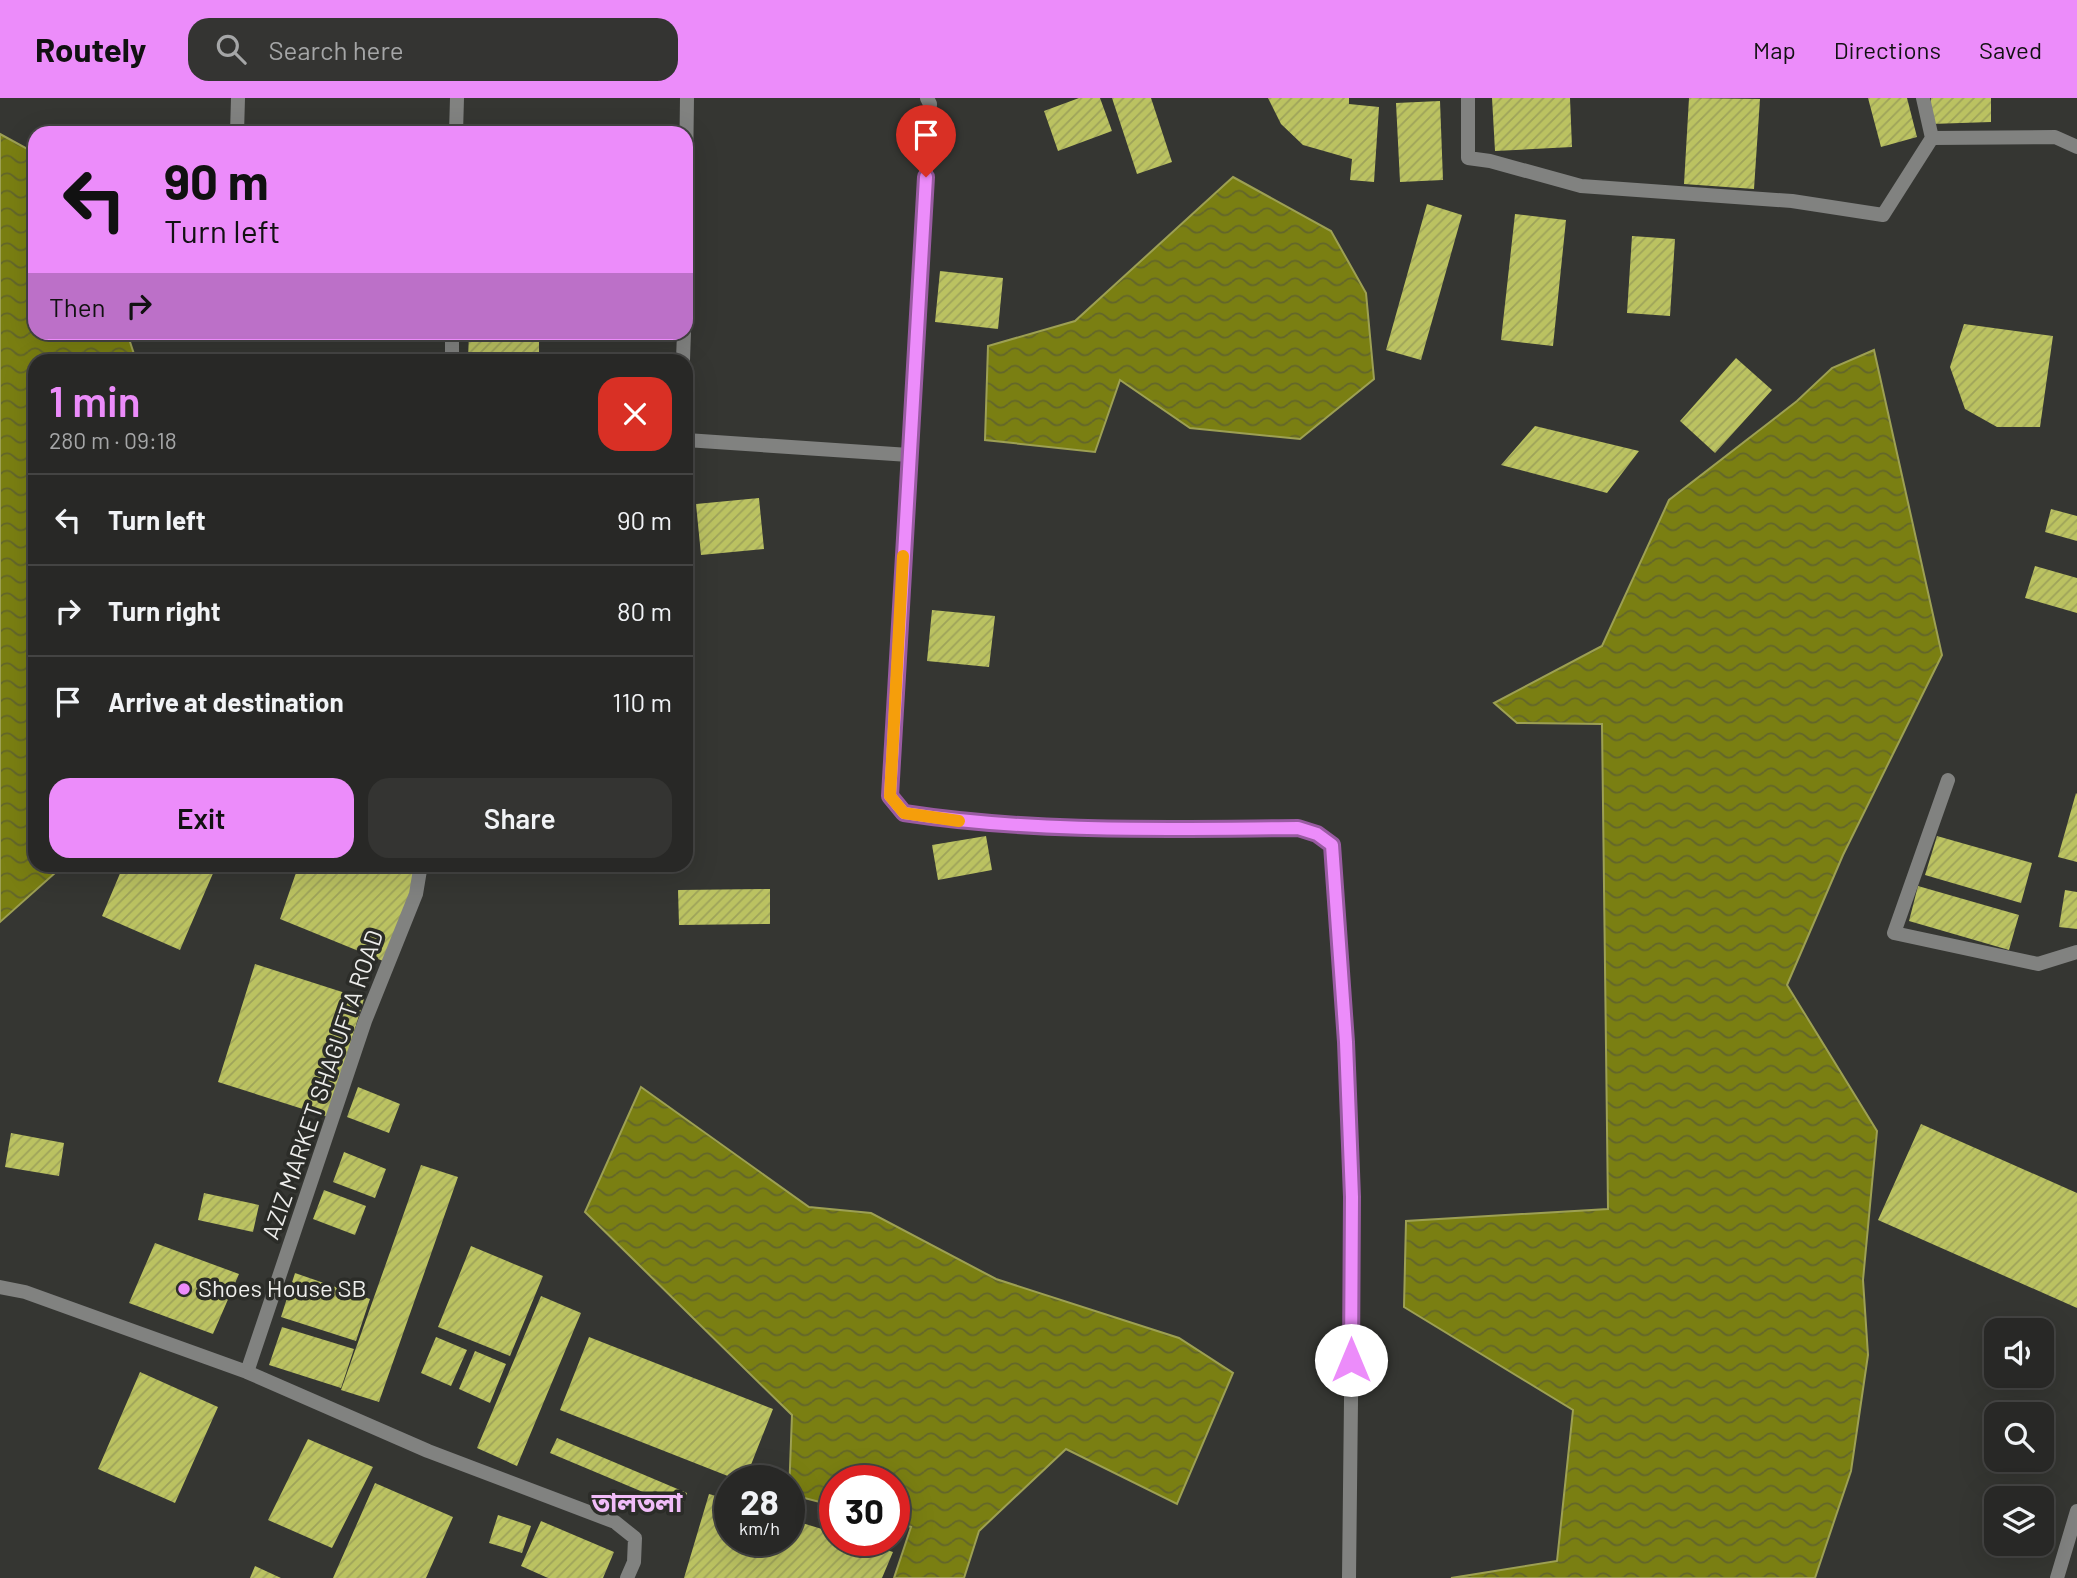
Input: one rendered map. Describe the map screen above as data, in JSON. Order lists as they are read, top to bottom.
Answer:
{
  "streets": {
    "street": ["AZIZ MARKET SHAGUFTA ROAD"]
  },
  "districts": ["তালতলা"],
  "places": ["Shoes House SB"],
  "page": {
    "header": "Routely",
    "search": "Search here",
    "nav": ["Map", "Directions", "Saved"],
    "turn": ["90 m", "Turn left"],
    "then": "Then",
    "heading": ["1 min", "280 m · 09:18"],
    "list": [
      {
        "name": "Turn left",
        "value": "90 m"
      },
      {
        "name": "Turn right",
        "value": "80 m"
      },
      {
        "name": "Arrive at destination",
        "value": "110 m"
      }
    ],
    "buttons": ["Exit", "Share"],
    "speed": "28 km/h",
    "limit": "30"
  }
}
